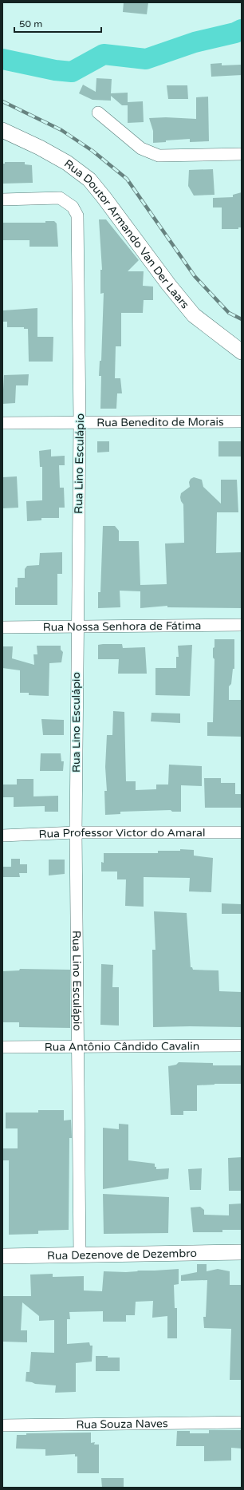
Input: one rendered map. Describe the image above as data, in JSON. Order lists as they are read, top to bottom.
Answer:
{
  "streets": {
    "main road": ["Rua Doutor Armando Van Der Laars", "Rua Dezenove de Dezembro"],
    "street": [
      "Rua Benedito de Morais",
      "Rua Lino Esculápio",
      "Rua Nossa Senhora de Fátima",
      "Rua Professor Victor do Amaral",
      "Rua Antônio Cândido Cavalin",
      "Rua Souza Naves"
    ]
  },
  "crossings": [
    ["Rua Benedito de Morais", "Rua Lino Esculápio"],
    ["Rua Lino Esculápio", "Rua Nossa Senhora de Fátima"],
    ["Rua Lino Esculápio", "Rua Professor Victor do Amaral"],
    ["Rua Lino Esculápio", "Rua Antônio Cândido Cavalin"],
    ["Rua Lino Esculápio", "Rua Dezenove de Dezembro"]
  ],
  "scale_bar": "50 m"
}
